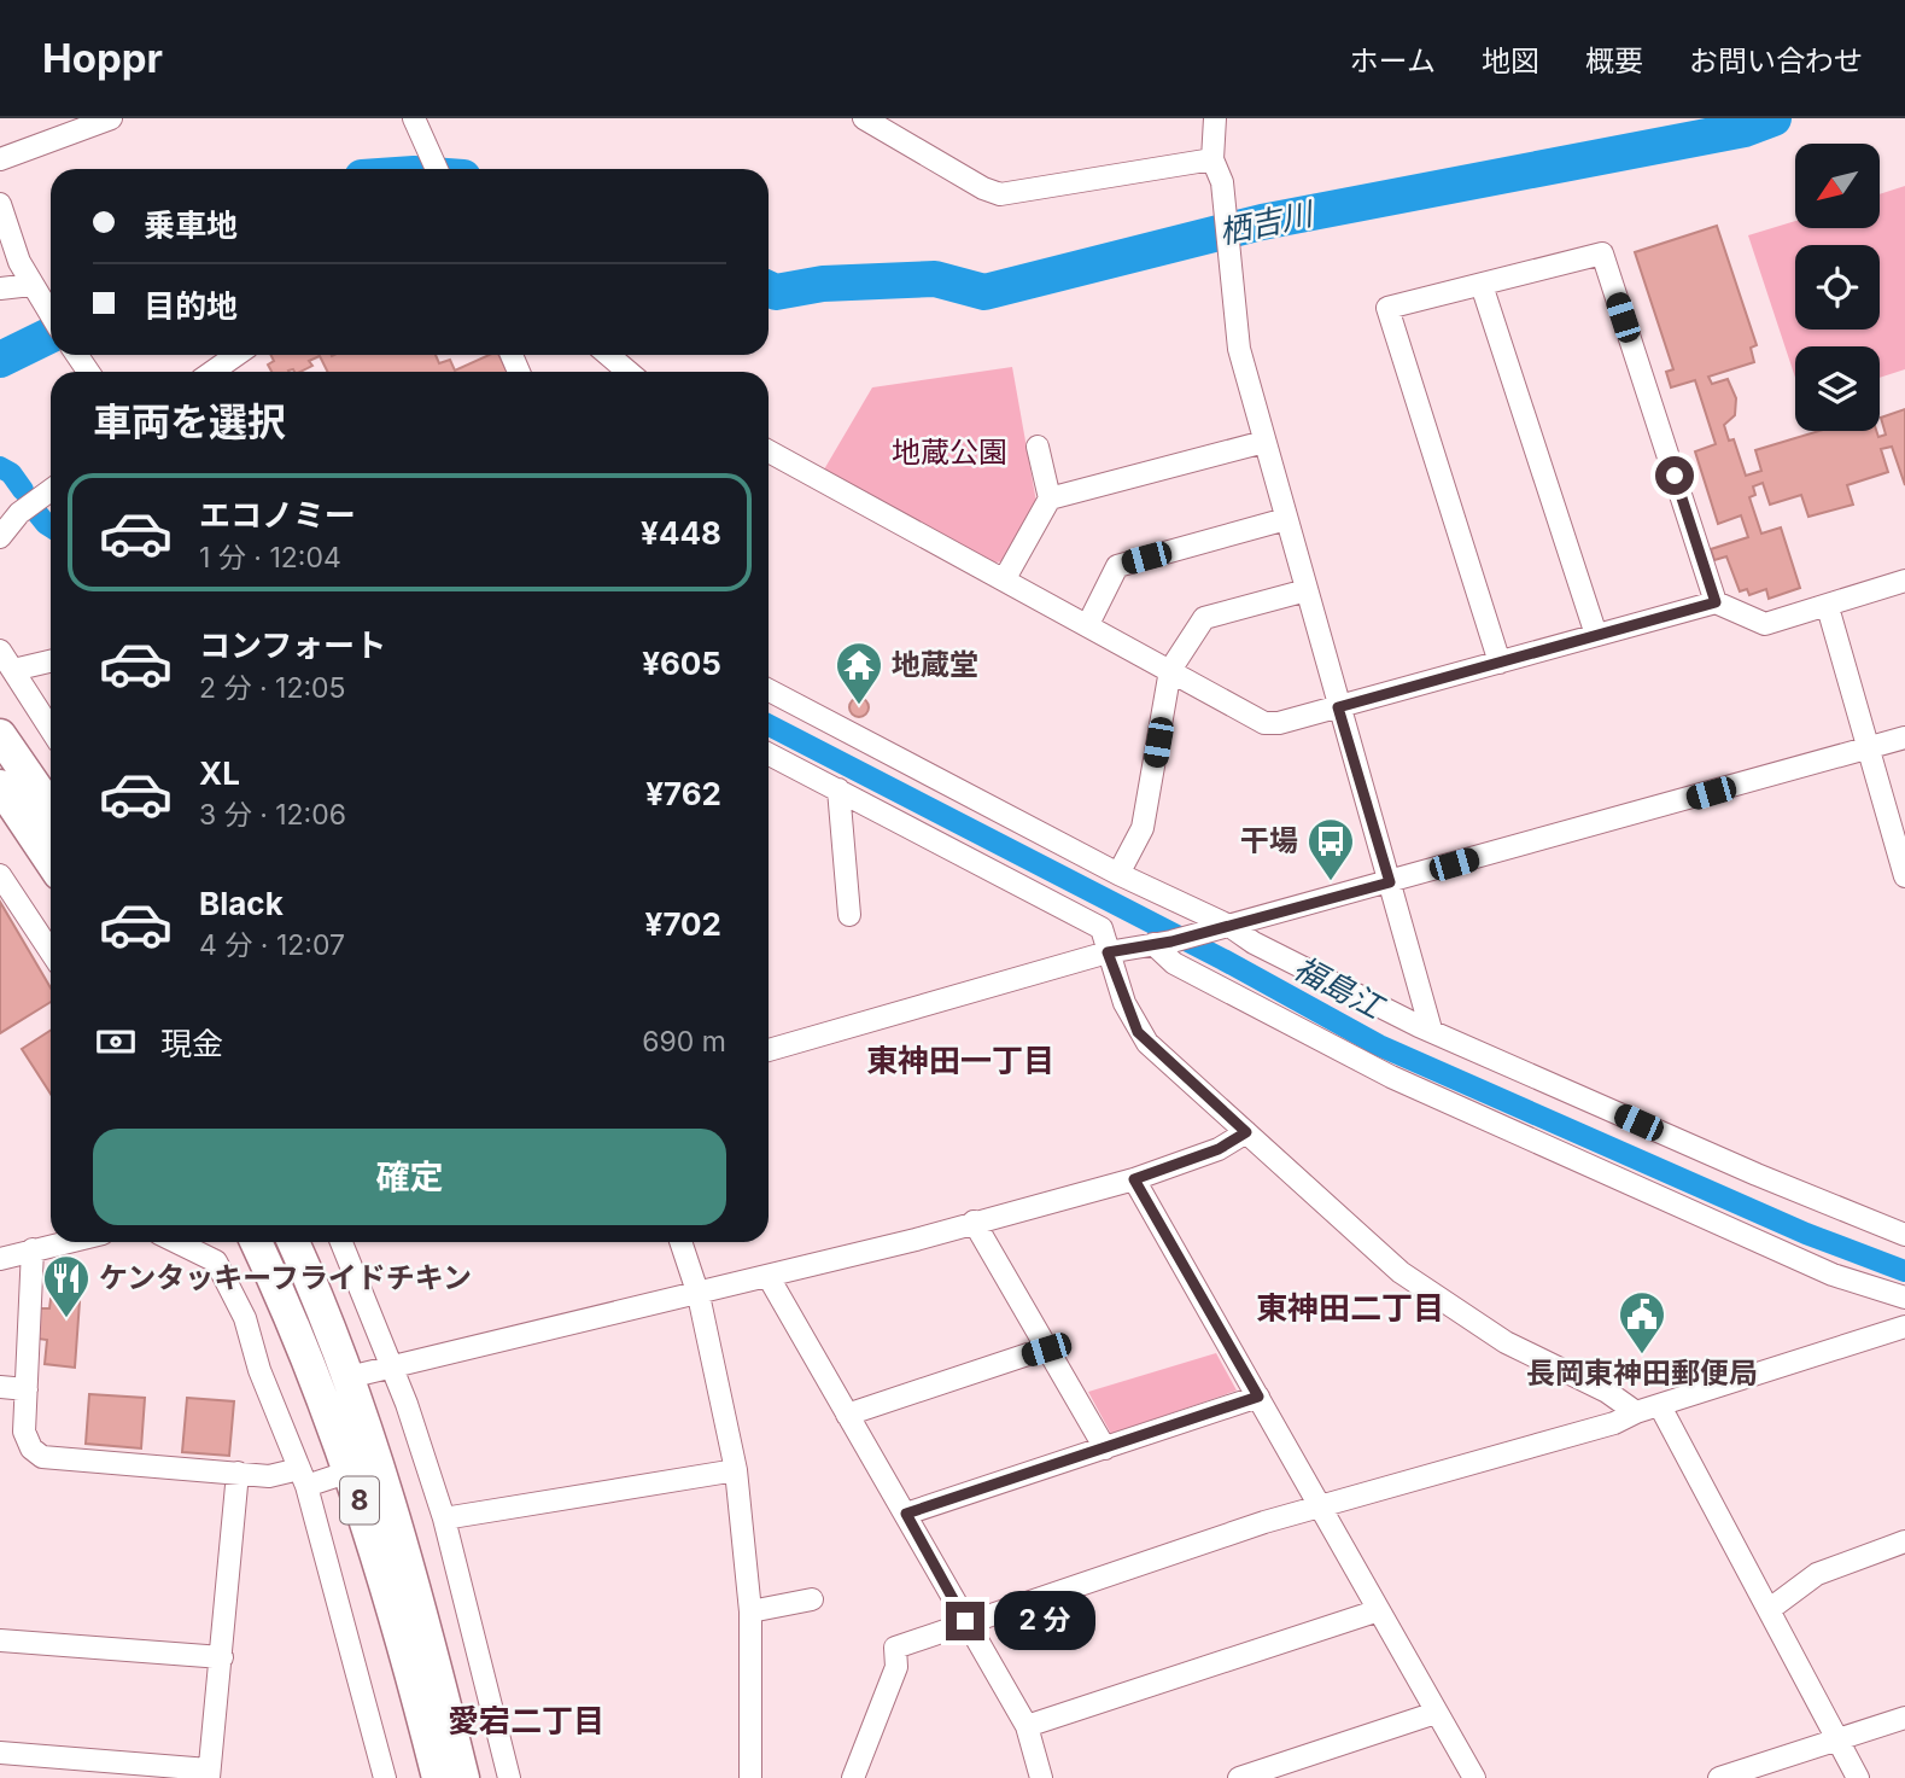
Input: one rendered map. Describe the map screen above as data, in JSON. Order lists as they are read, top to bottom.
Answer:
{
  "streets": {
    "highway": ["8"]
  },
  "districts": ["東神田一丁目", "東神田二丁目", "愛宕二丁目"],
  "water": ["栖吉川", "福島江"],
  "parks": ["地蔵公園"],
  "places": {
    "temple": ["地蔵堂"],
    "bus stop": ["干場"],
    "restaurant": ["ケンタッキーフライドチキン"],
    "public building": ["長岡東神田郵便局"]
  },
  "north": "bottom left",
  "page": {
    "header": "Hoppr",
    "nav": [
      "ホーム",
      "地図",
      "概要",
      "お問い合わせ"
    ],
    "banner": ["乗車地", "目的地"],
    "heading": "車両を選択",
    "list": [
      {
        "name": "エコノミー",
        "note": "1 分 · 12:04",
        "value": "¥448"
      },
      {
        "name": "コンフォート",
        "note": "2 分 · 12:05",
        "value": "¥605"
      },
      {
        "name": "XL",
        "note": "3 分 · 12:06",
        "value": "¥762"
      },
      {
        "name": "Black",
        "note": "4 分 · 12:07",
        "value": "¥702"
      }
    ],
    "pay": ["現金", "690 m"],
    "buttons": "確定",
    "bubble": "2 分"
  }
}
